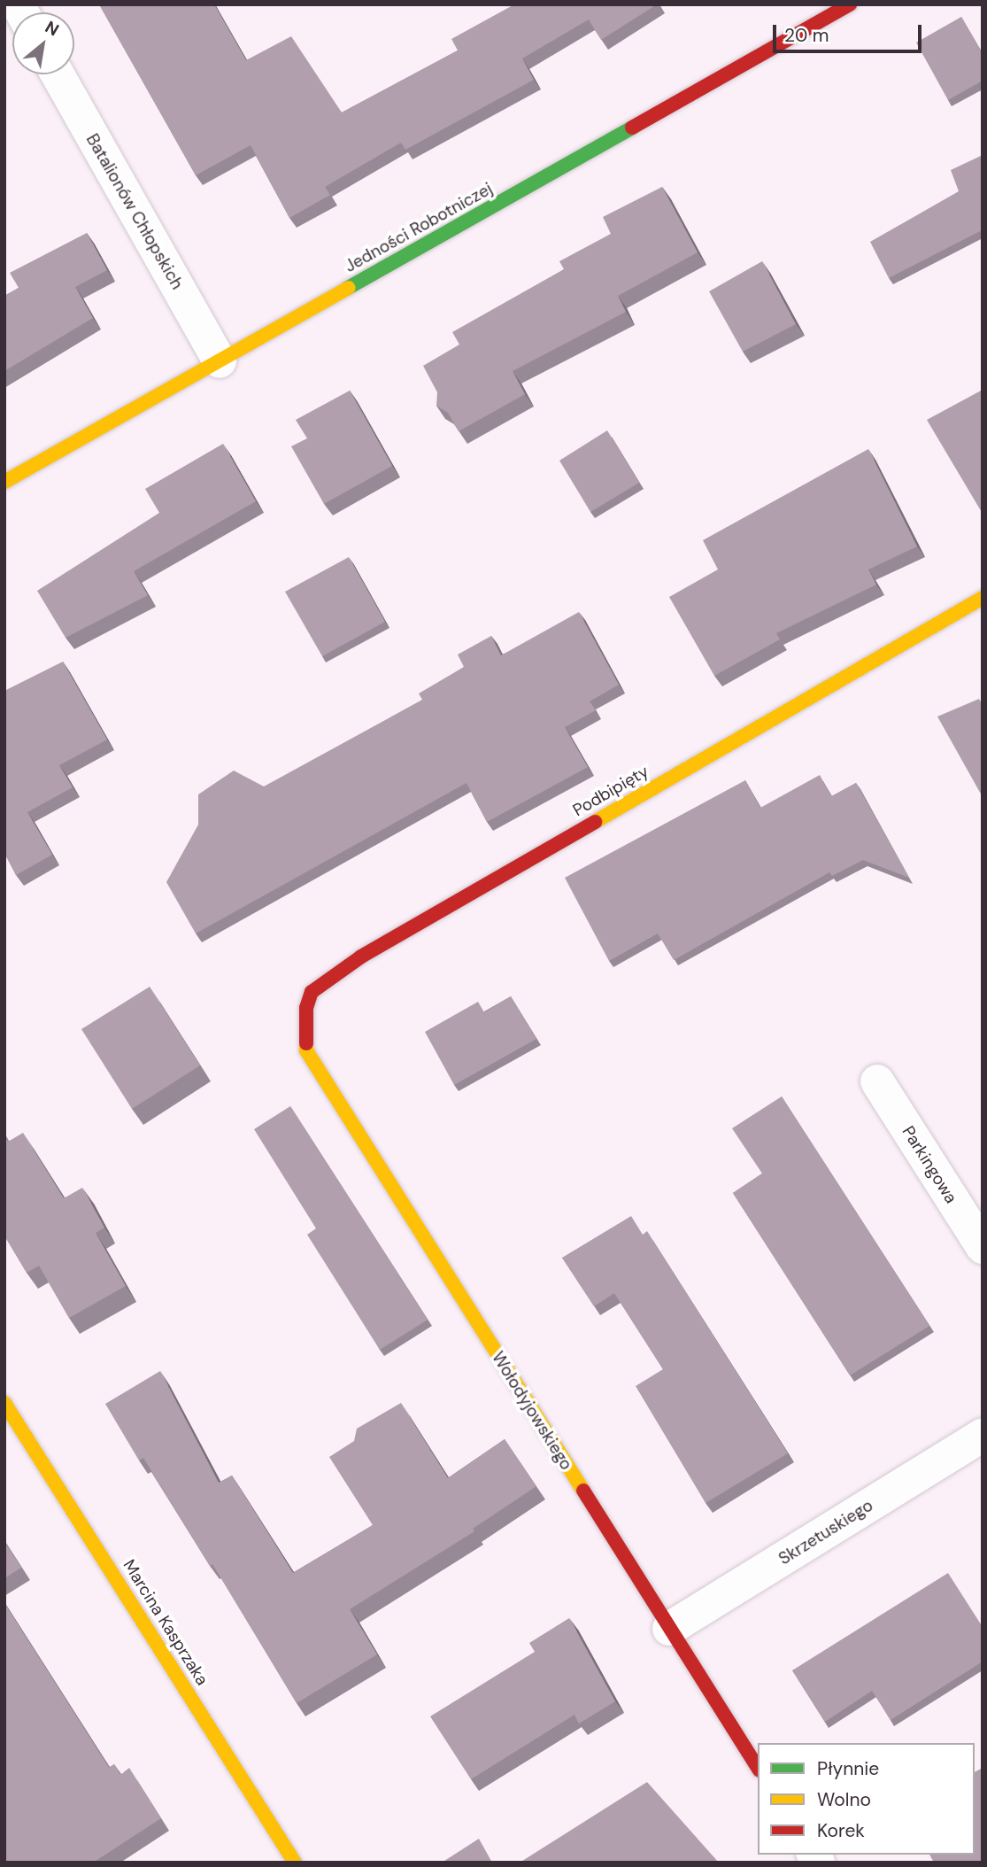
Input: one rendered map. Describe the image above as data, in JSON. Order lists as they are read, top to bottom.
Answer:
{
  "streets": {
    "street": [
      "Batalionów Chłopskich",
      "Jedności Robotniczej",
      "Podbipięty",
      "Parkingowa",
      "Wołodyjowskiego",
      "Skrzetuskiego",
      "Marcina Kasprzaka"
    ]
  },
  "crossings": [
    ["Batalionów Chłopskich", "Jedności Robotniczej"],
    ["Podbipięty", "Wołodyjowskiego"],
    ["Wołodyjowskiego", "Skrzetuskiego"]
  ],
  "legend": ["Płynnie", "Wolno", "Korek"],
  "scale_bar": "20 m",
  "north": "top right"
}
